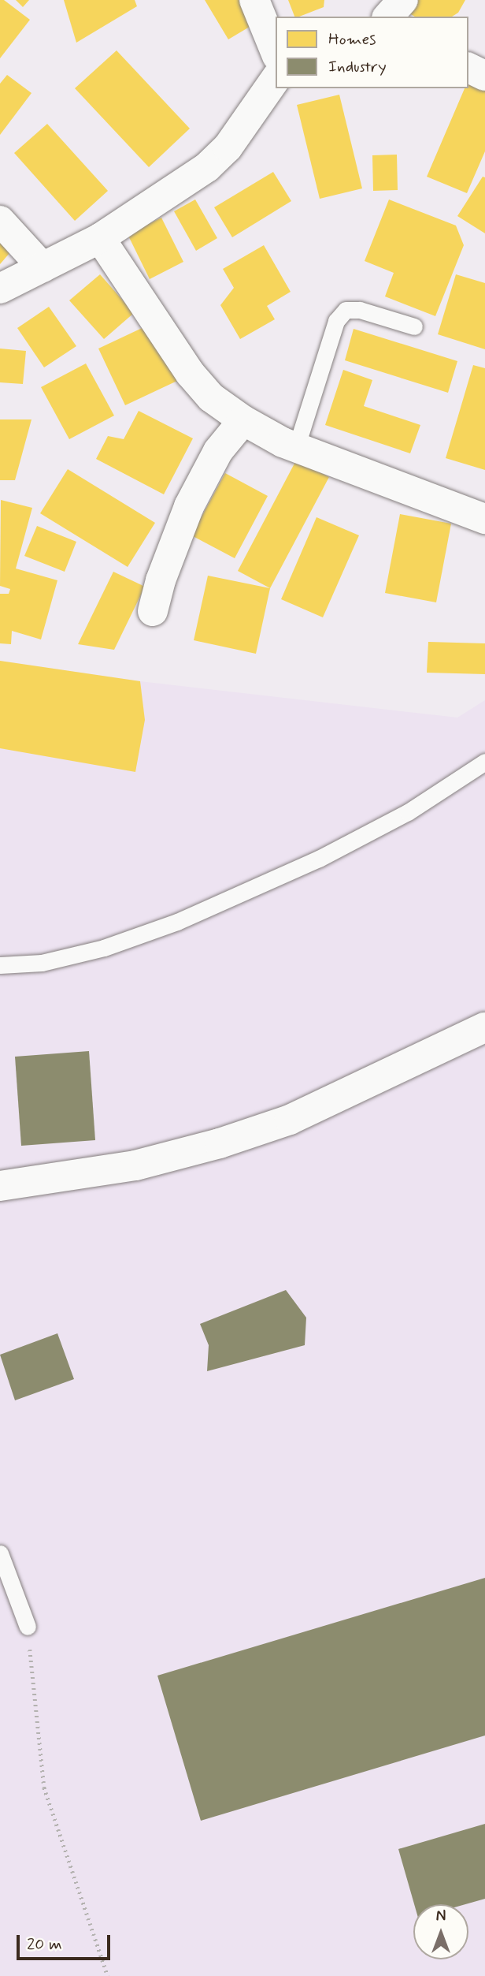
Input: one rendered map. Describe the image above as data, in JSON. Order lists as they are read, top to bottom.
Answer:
{
  "legend": ["Homes", "Industry"],
  "scale_bar": "20 m",
  "north": "top"
}
